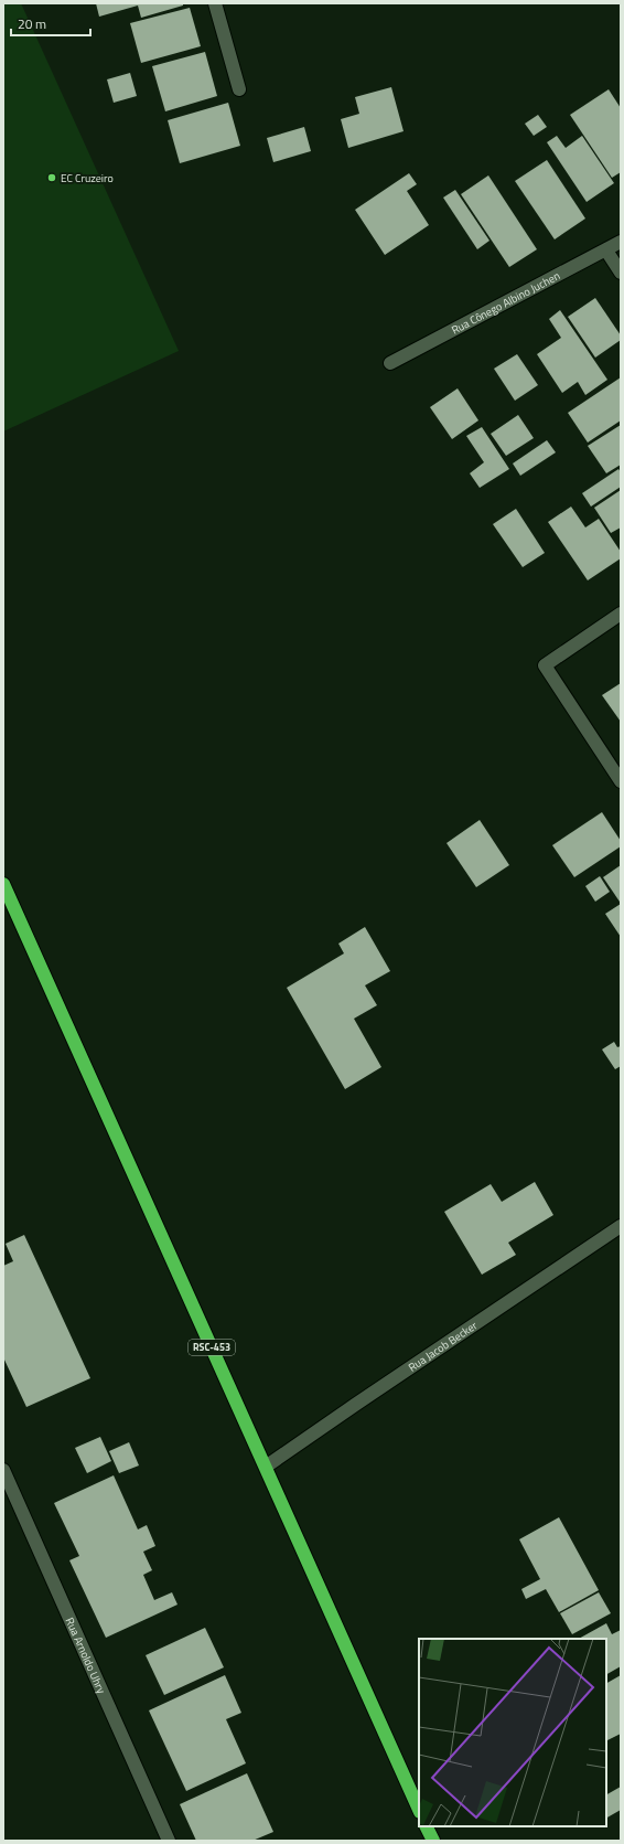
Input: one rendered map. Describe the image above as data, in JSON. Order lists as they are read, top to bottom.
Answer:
{
  "streets": {
    "highway": ["RSC-453"],
    "street": ["Rua Cônego Albino Juchen", "Rua Jacob Becker", "Rua Arnoldo Uhry"]
  },
  "crossings": [
    ["Rua Jacob Becker", "RSC-453"]
  ],
  "places": ["EC Cruzeiro"],
  "scale_bar": "20 m"
}
